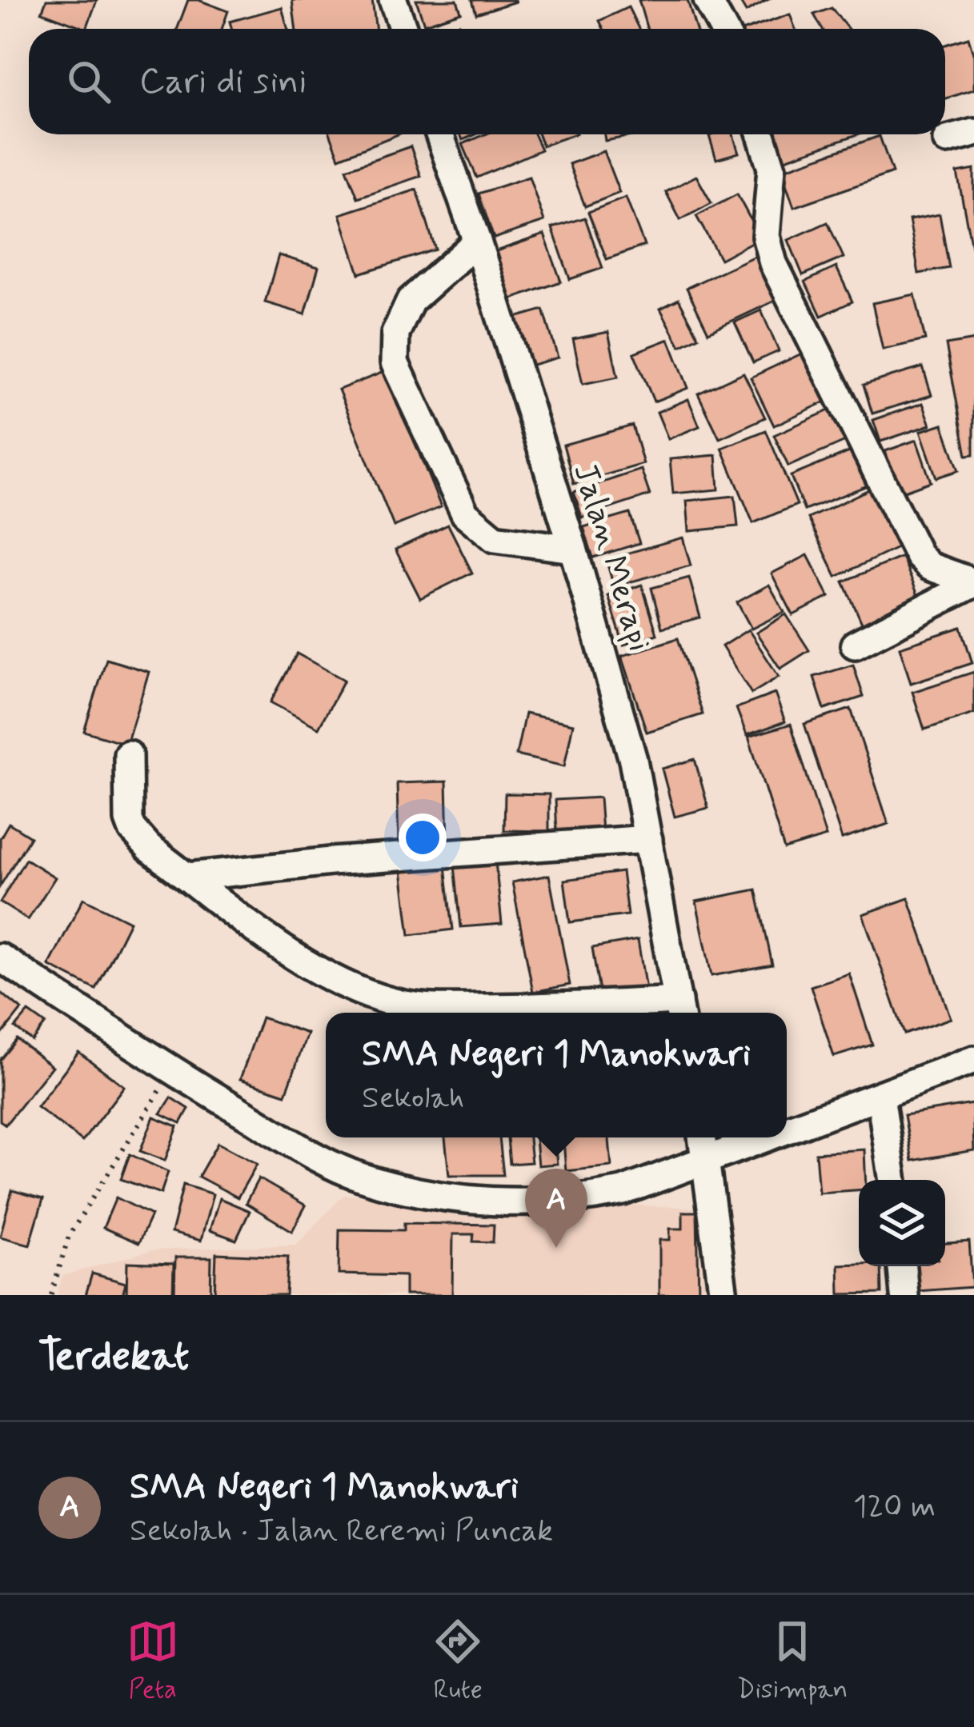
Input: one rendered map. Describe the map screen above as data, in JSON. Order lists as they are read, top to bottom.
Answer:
{
  "streets": {
    "street": ["Jalan Merapi"]
  },
  "page": {
    "search": "Cari di sini",
    "popup": ["SMA Negeri 1 Manokwari", "Sekolah"],
    "pins": "A",
    "heading": "Terdekat",
    "list": [
      {
        "mark": "A",
        "name": "SMA Negeri 1 Manokwari",
        "note": "Sekolah · Jalan Reremi Puncak",
        "value": "120 m"
      }
    ],
    "nav": ["Peta", "Rute", "Disimpan"]
  }
}
